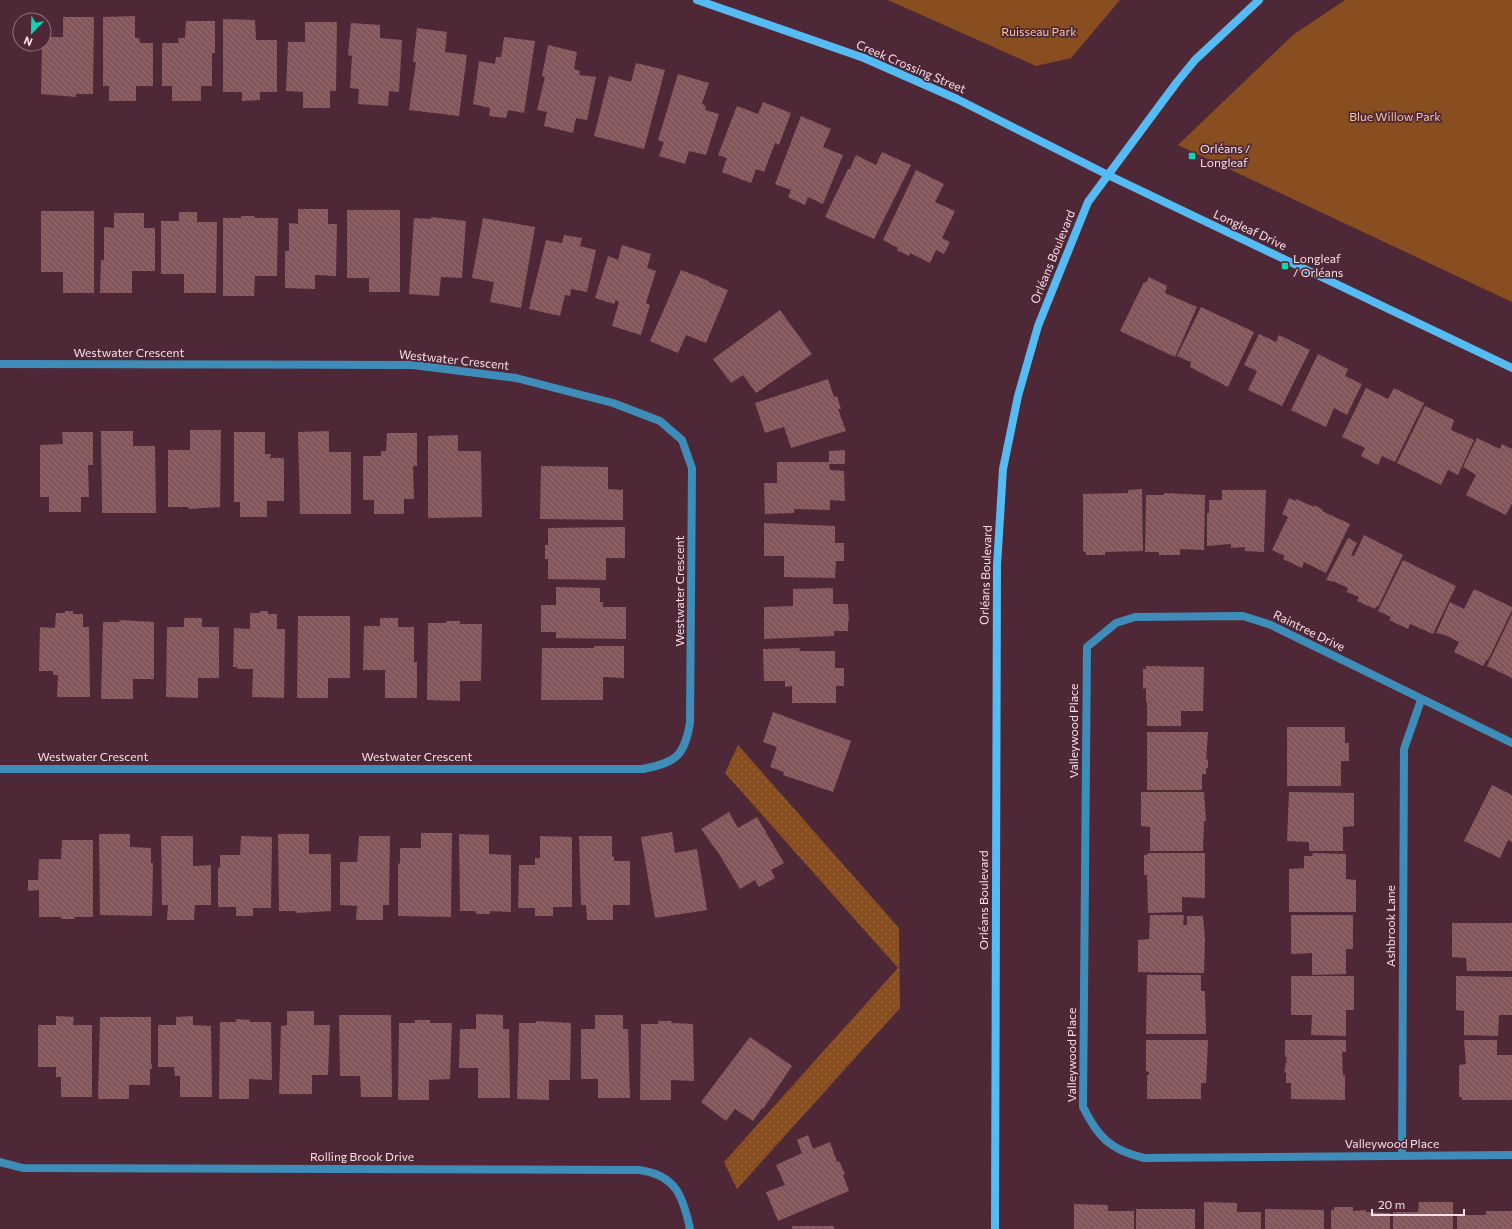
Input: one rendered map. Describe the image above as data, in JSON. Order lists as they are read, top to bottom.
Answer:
{
  "streets": {
    "main road": ["Creek Crossing Street", "Longleaf Drive", "Orléans Boulevard"],
    "street": [
      "Westwater Crescent",
      "Raintree Drive",
      "Valleywood Place",
      "Ashbrook Lane",
      "Rolling Brook Drive"
    ]
  },
  "crossings": [
    ["Creek Crossing Street", "Longleaf Drive"],
    ["Creek Crossing Street", "Orléans Boulevard"],
    ["Longleaf Drive", "Orléans Boulevard"],
    ["Raintree Drive", "Valleywood Place"],
    ["Raintree Drive", "Ashbrook Lane"],
    ["Valleywood Place", "Ashbrook Lane"]
  ],
  "parks": ["Ruisseau Park", "Blue Willow Park"],
  "places": {
    "transit": ["Orléans / Longleaf", "Longleaf / Orléans"]
  },
  "scale_bar": "20 m",
  "north": "bottom left"
}
